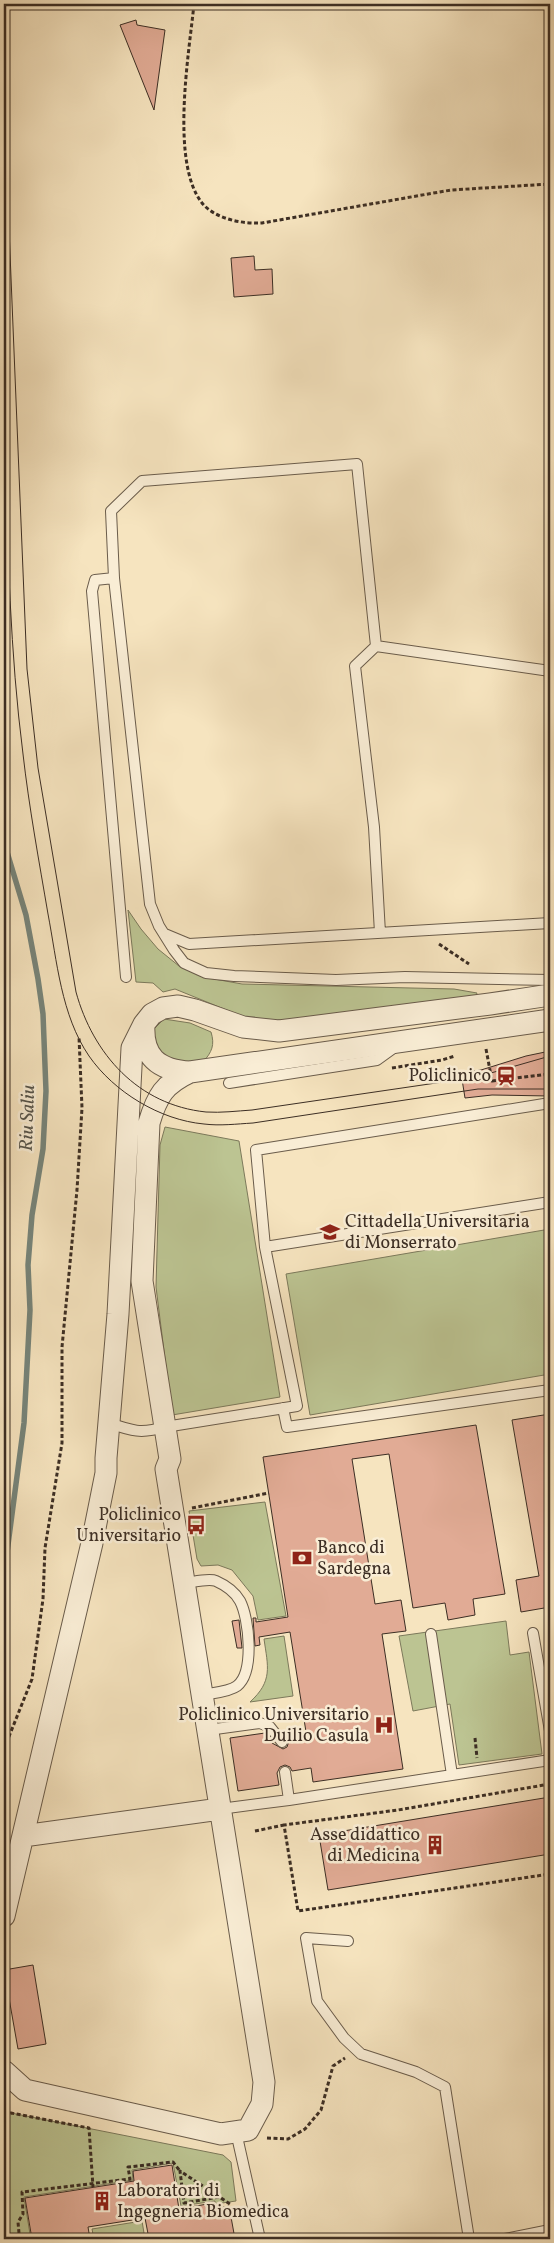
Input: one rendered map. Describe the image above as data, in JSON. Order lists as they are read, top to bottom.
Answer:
{
  "water": ["Riu Saliu"],
  "places": {
    "station": ["Policlinico"],
    "school or university": ["Cittadella Universitaria di Monserrato"],
    "bus stop": ["Policlinico Universitario"],
    "bank": ["Banco di Sardegna"],
    "hospital": ["Policlinico Universitario Duilio Casula"],
    "building": ["Asse didattico di Medicina", "Laboratori di Ingegneria Biomedica"]
  }
}
